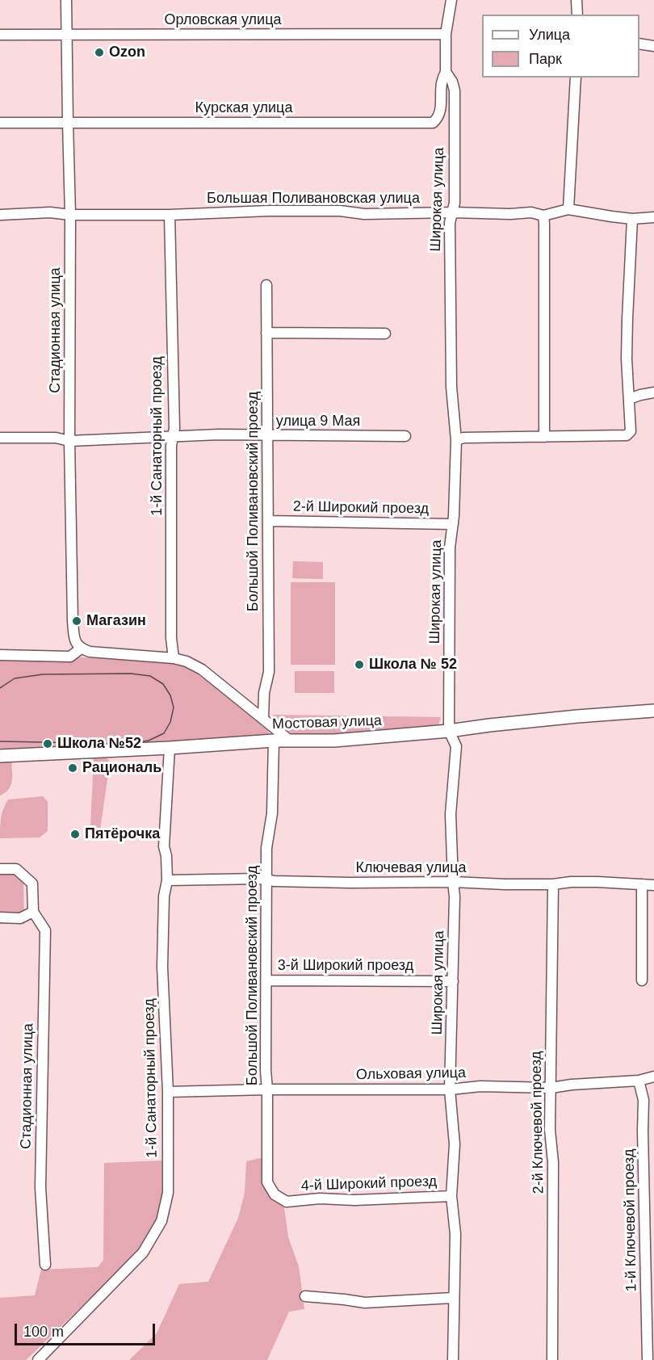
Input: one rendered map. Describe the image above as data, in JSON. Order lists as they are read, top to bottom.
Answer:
{
  "streets": {
    "street": [
      "Орловская улица",
      "Курская улица",
      "Большая Поливановская улица",
      "Широкая улица",
      "Стадионная улица",
      "улица 9 Мая",
      "1-й Санаторный проезд",
      "Большой Поливановский проезд",
      "2-й Широкий проезд",
      "Мостовая улица",
      "Ключевая улица",
      "3-й Широкий проезд",
      "Ольховая улица",
      "2-й Ключевой проезд",
      "4-й Широкий проезд",
      "1-й Ключевой проезд"
    ]
  },
  "crossings": [
    ["Орловская улица", "Широкая улица"],
    ["Орловская улица", "Стадионная улица"],
    ["Курская улица", "Широкая улица"],
    ["Курская улица", "Стадионная улица"],
    ["Большая Поливановская улица", "Широкая улица"],
    ["Большая Поливановская улица", "Стадионная улица"],
    ["Большая Поливановская улица", "1-й Санаторный проезд"],
    ["Широкая улица", "2-й Широкий проезд"],
    ["Широкая улица", "Мостовая улица"],
    ["Широкая улица", "Ключевая улица"],
    ["Широкая улица", "3-й Широкий проезд"],
    ["Широкая улица", "Ольховая улица"],
    ["Широкая улица", "4-й Широкий проезд"],
    ["Стадионная улица", "улица 9 Мая"],
    ["улица 9 Мая", "1-й Санаторный проезд"],
    ["улица 9 Мая", "Большой Поливановский проезд"],
    ["1-й Санаторный проезд", "Мостовая улица"],
    ["1-й Санаторный проезд", "Ключевая улица"],
    ["1-й Санаторный проезд", "Ольховая улица"],
    ["Большой Поливановский проезд", "2-й Широкий проезд"],
    ["Большой Поливановский проезд", "Мостовая улица"],
    ["Большой Поливановский проезд", "Ключевая улица"],
    ["Большой Поливановский проезд", "3-й Широкий проезд"],
    ["Большой Поливановский проезд", "Ольховая улица"],
    ["Большой Поливановский проезд", "4-й Широкий проезд"],
    ["Ключевая улица", "2-й Ключевой проезд"],
    ["Ольховая улица", "2-й Ключевой проезд"],
    ["Ольховая улица", "1-й Ключевой проезд"]
  ],
  "places": [
    "Ozon",
    "Магазин",
    "Школа № 52",
    "Школа №52",
    "Рациональ",
    "Пятёрочка"
  ],
  "legend": ["Улица", "Парк"],
  "scale_bar": "100 m"
}
